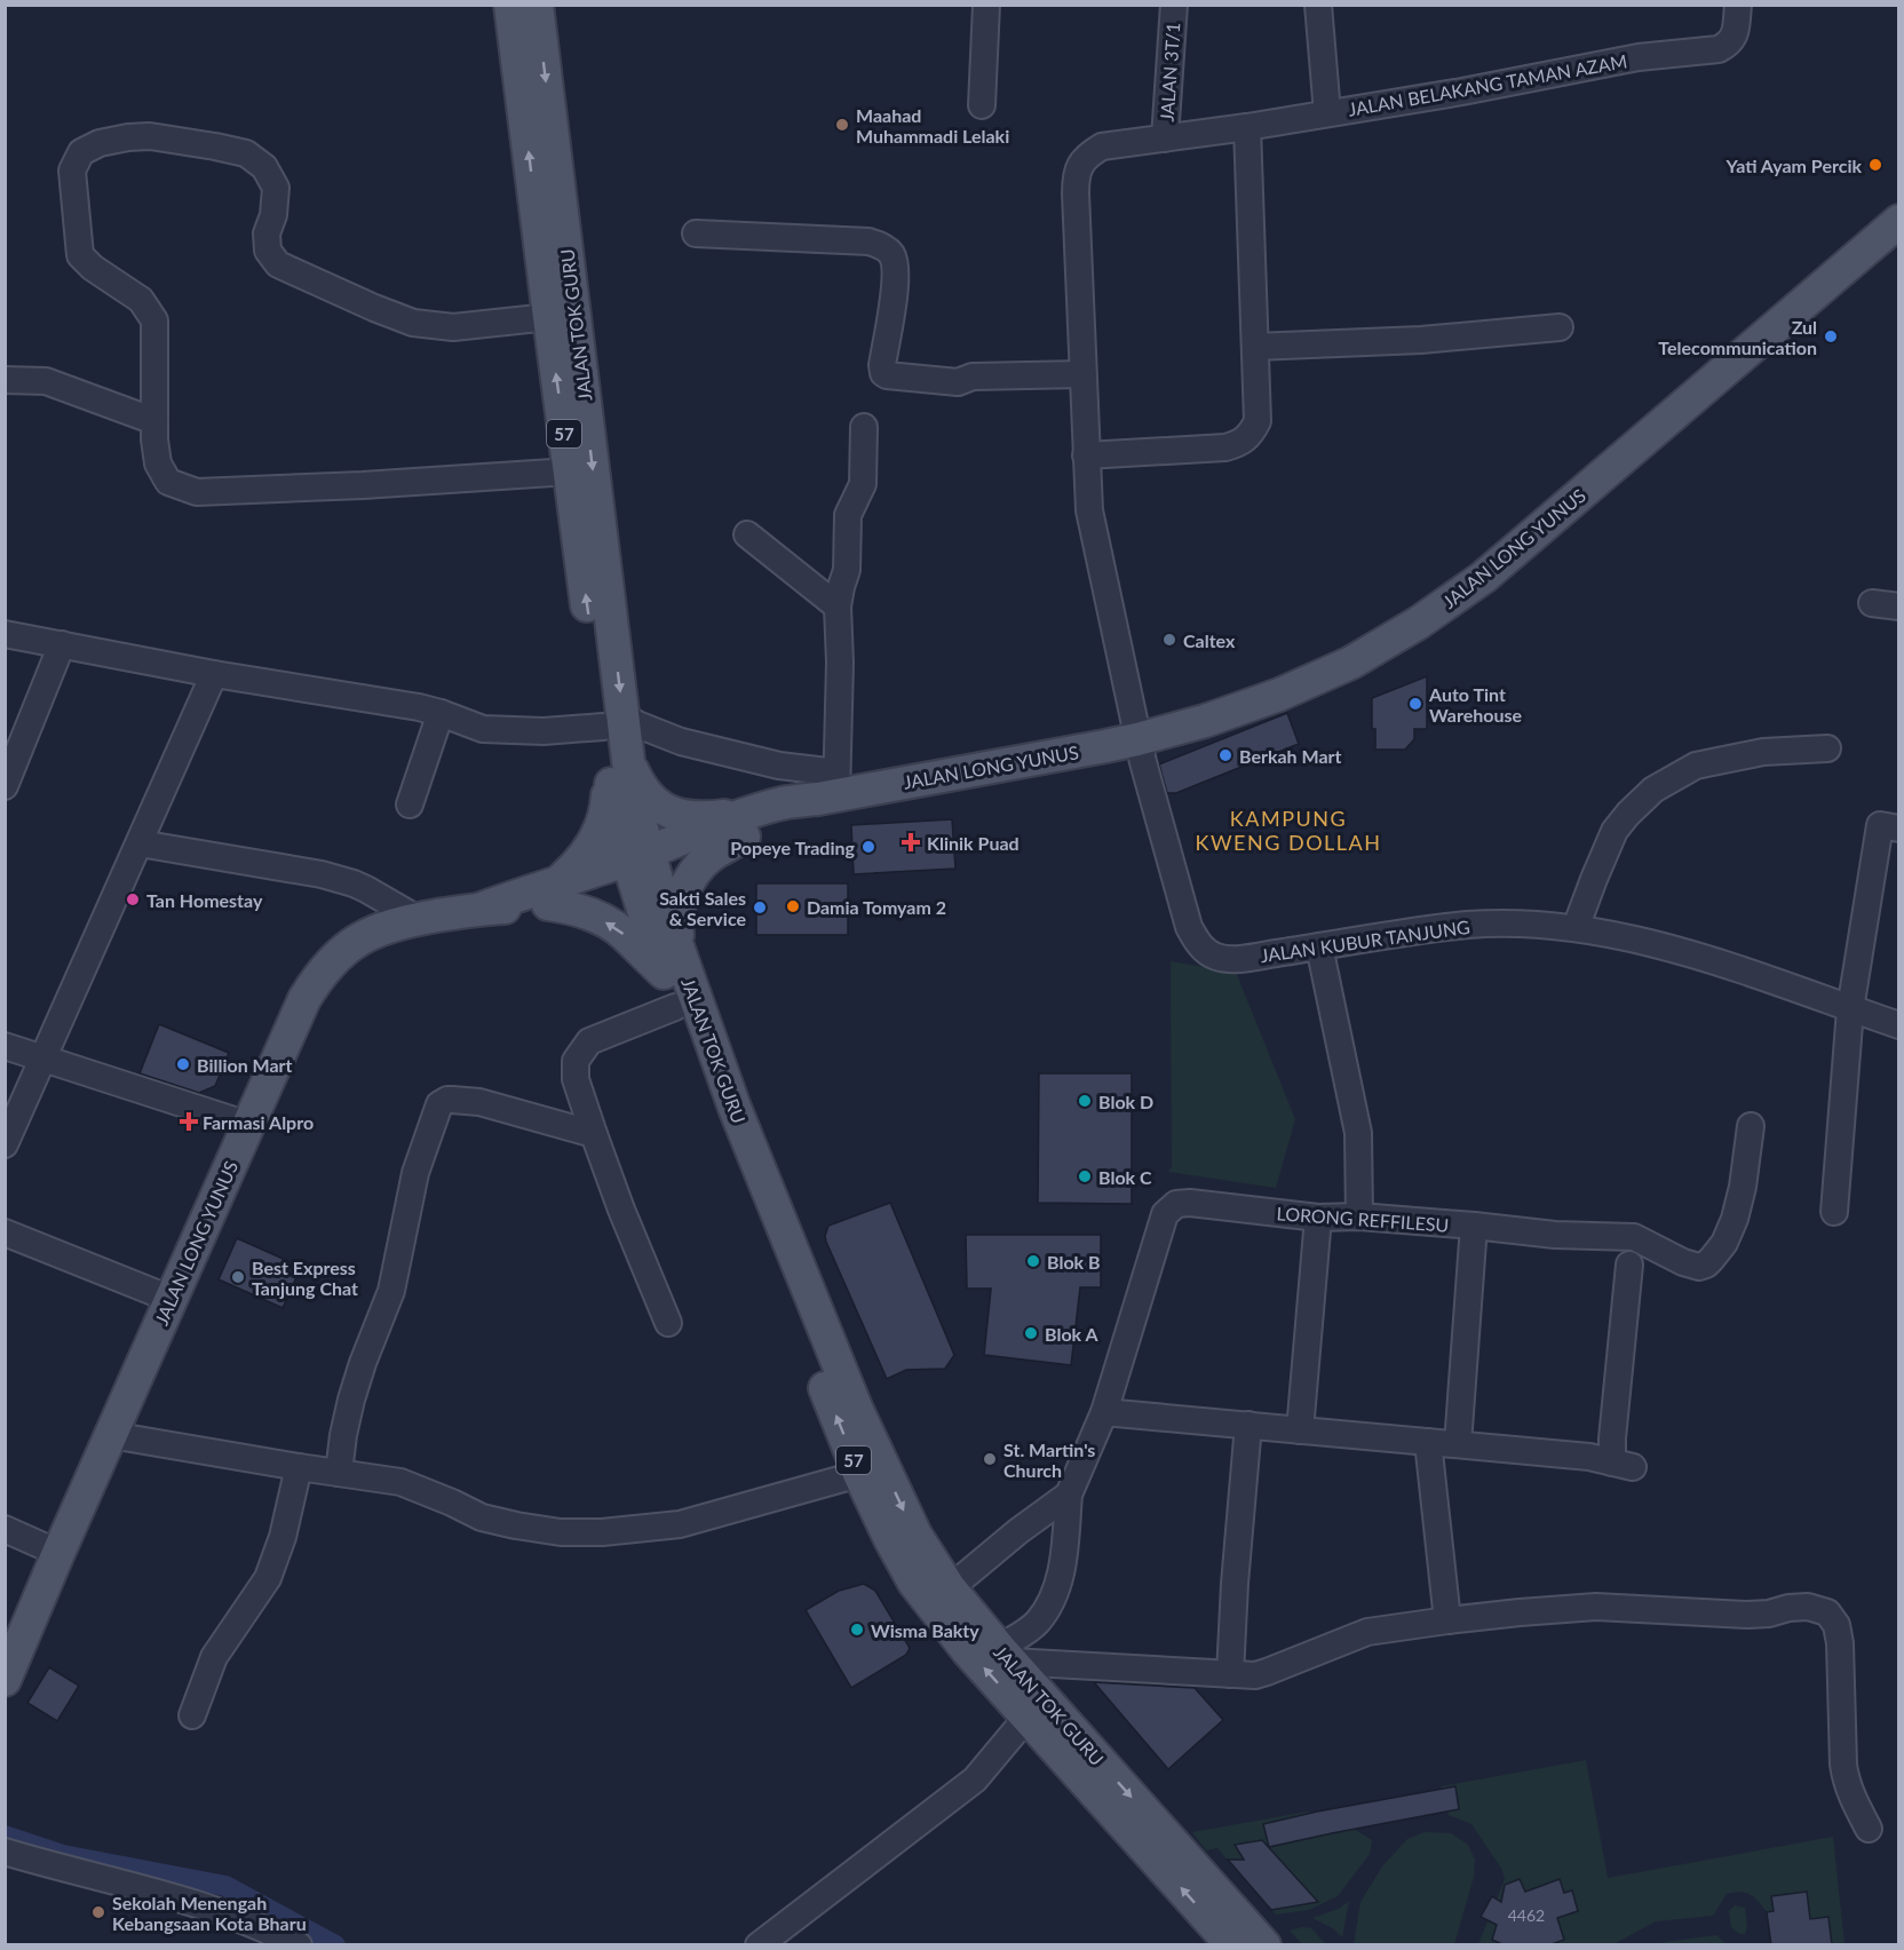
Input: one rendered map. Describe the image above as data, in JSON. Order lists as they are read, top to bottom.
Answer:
{
  "streets": {
    "main road": ["JALAN TOK GURU", "57", "JALAN LONG YUNUS"],
    "street": [
      "JALAN 3T/1",
      "JALAN BELAKANG TAMAN AZAM",
      "JALAN KUBUR TANJUNG",
      "LORONG REFFILESU"
    ]
  },
  "crossings": [
    ["JALAN 3T/1", "JALAN BELAKANG TAMAN AZAM"],
    ["JALAN BELAKANG TAMAN AZAM", "JALAN KUBUR TANJUNG"],
    ["JALAN TOK GURU", "JALAN LONG YUNUS"],
    ["JALAN TOK GURU", "LORONG REFFILESU"],
    ["JALAN LONG YUNUS", "JALAN KUBUR TANJUNG"]
  ],
  "districts": ["KAMPUNG KWENG DOLLAH"],
  "places": {
    "other": [
      "Maahad Muhammadi Lelaki",
      "Yati Ayam Percik",
      "Zul Telecommunication",
      "Caltex",
      "Auto Tint Warehouse",
      "Berkah Mart",
      "Popeye Trading",
      "Tan Homestay",
      "Damia Tomyam 2",
      "Sakti Sales & Service",
      "Billion Mart",
      "Blok D",
      "Blok C",
      "Blok B",
      "Best Express Tanjung Chat",
      "Blok A",
      "St. Martin's Church",
      "Wisma Bakty",
      "Sekolah Menengah Kebangsaan Kota Bharu"
    ],
    "health": ["Klinik Puad", "Farmasi Alpro"]
  },
  "house_numbers": ["4462"]
}
